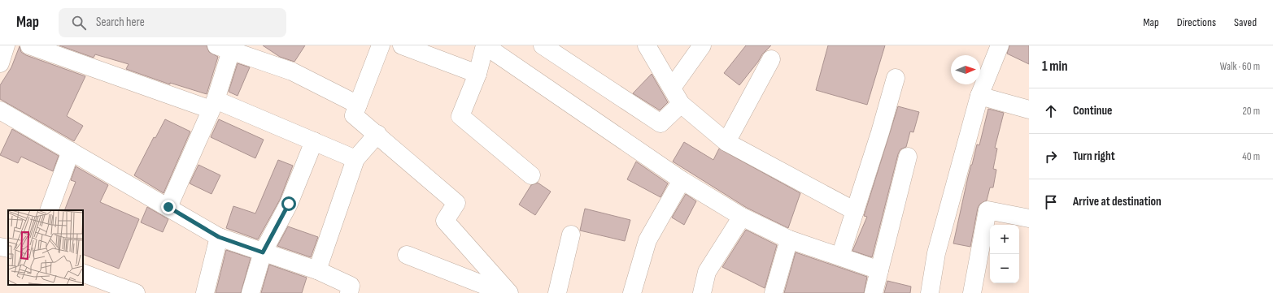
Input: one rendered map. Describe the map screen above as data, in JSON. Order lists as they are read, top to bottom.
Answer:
{
  "north": "right",
  "page": {
    "header": "Map",
    "search": "Search here",
    "nav": ["Map", "Directions", "Saved"],
    "heading": ["1 min", "Walk · 60 m"],
    "list": [
      ["Continue", "20 m"],
      ["Turn right", "40 m"],
      "Arrive at destination"
    ],
    "map_buttons": ["+", "−"]
  }
}
